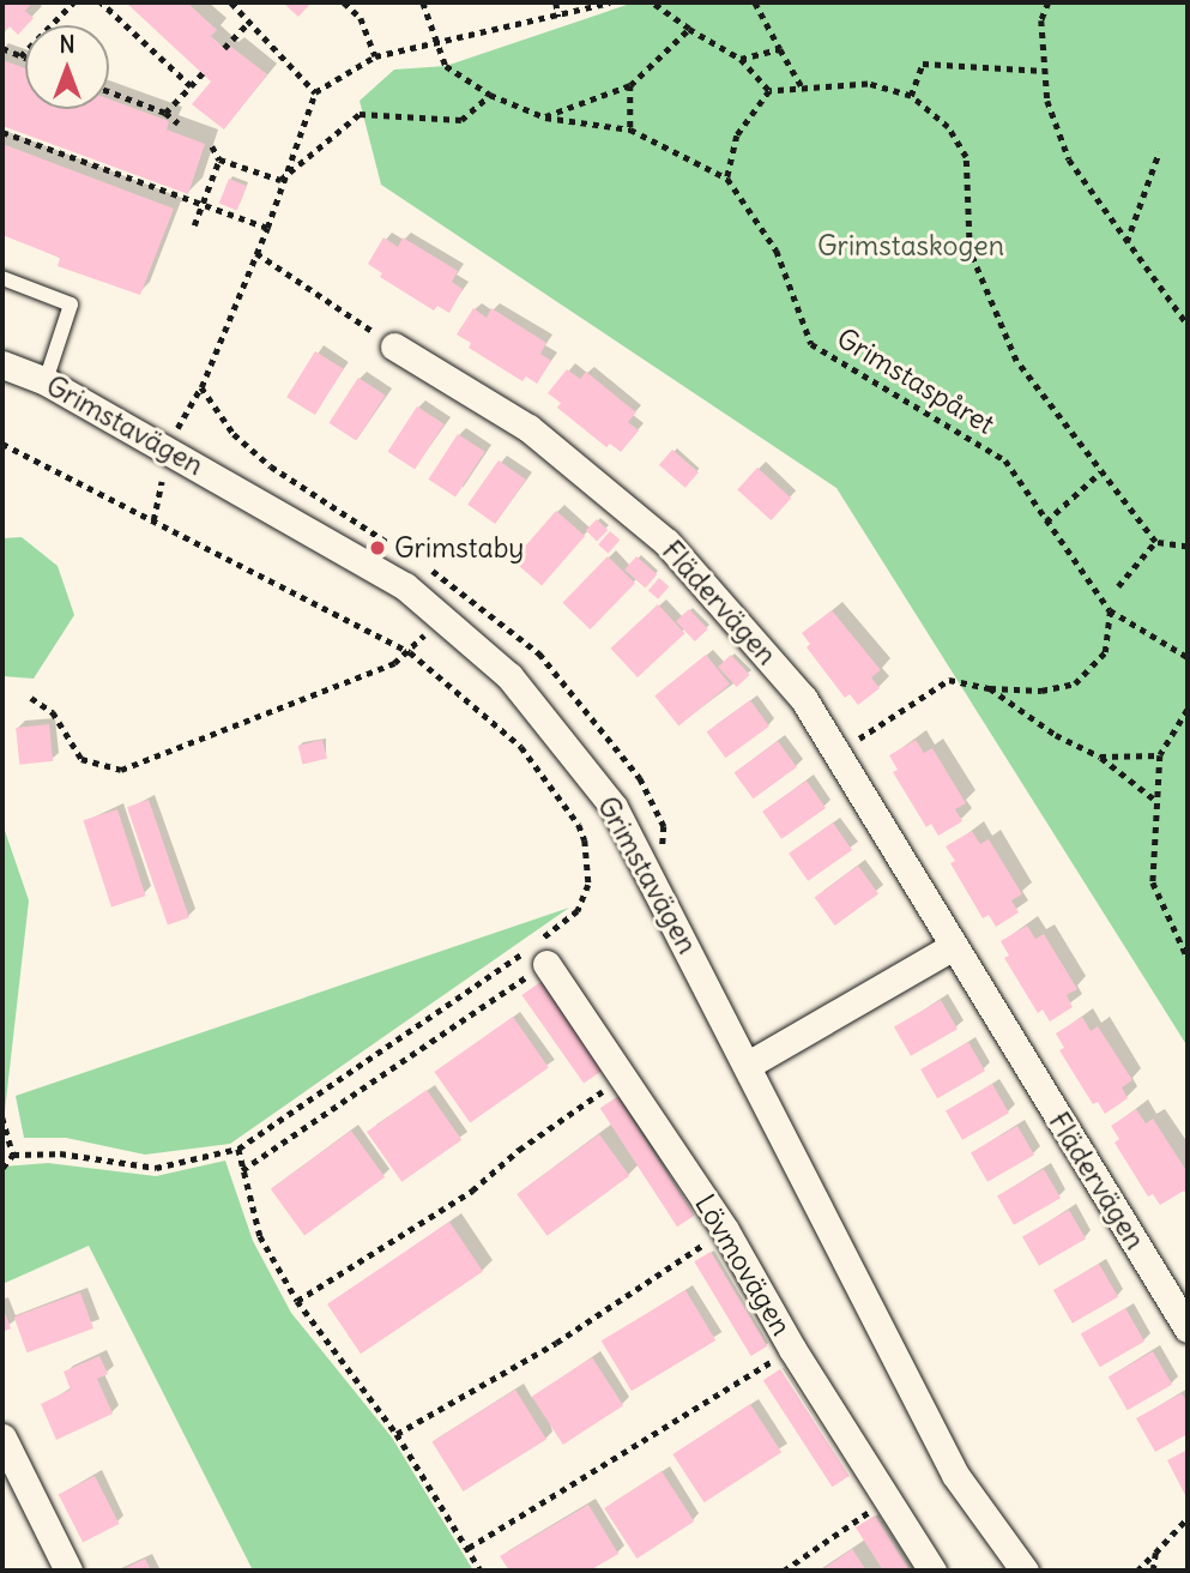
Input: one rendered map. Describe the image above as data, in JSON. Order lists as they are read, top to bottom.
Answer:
{
  "streets": {
    "street": ["Grimstavägen", "Flädervägen", "Lövmovägen"],
    "path": ["Grimstaspåret"]
  },
  "parks": ["Grimstaskogen"],
  "places": ["Grimstaby"],
  "north": "top"
}
